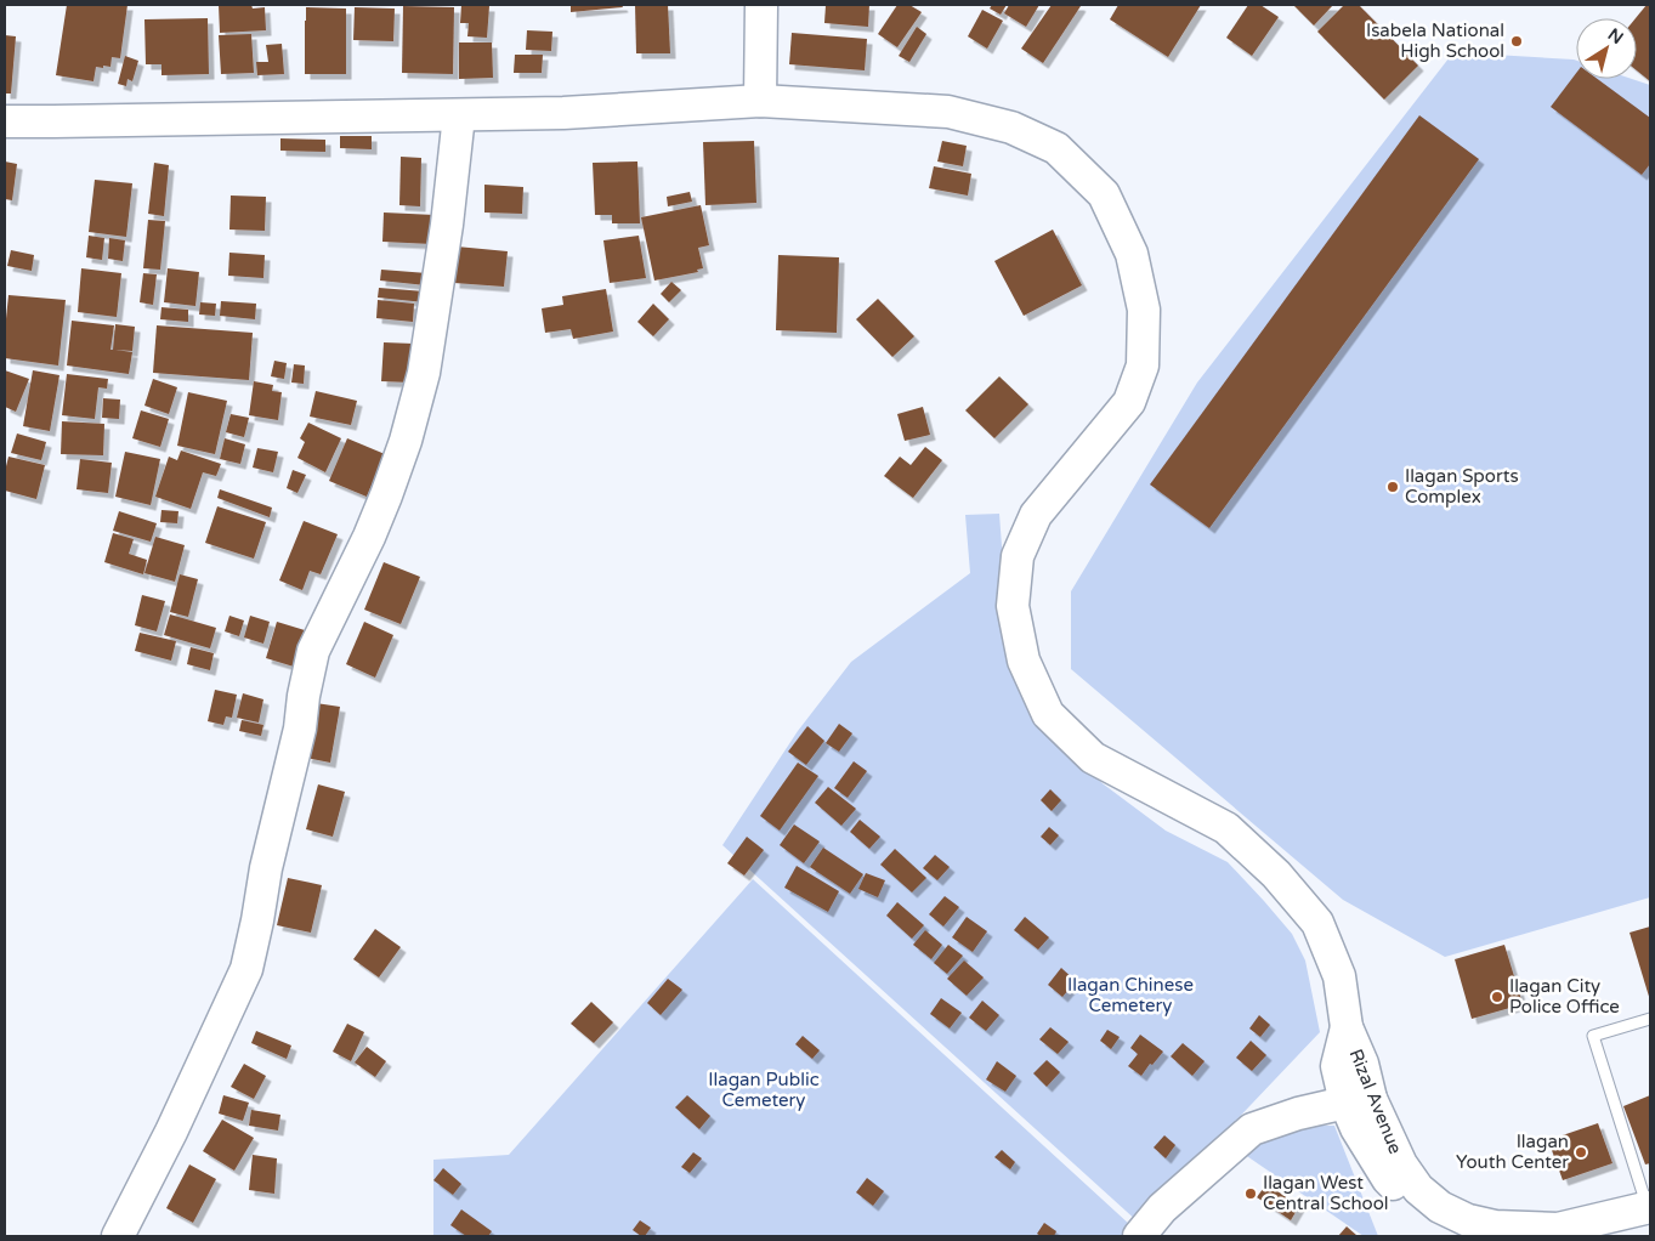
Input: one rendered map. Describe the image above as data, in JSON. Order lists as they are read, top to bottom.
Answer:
{
  "streets": {
    "main road": ["Rizal Avenue"]
  },
  "parks": ["Ilagan Chinese Cemetery", "Ilagan Public Cemetery"],
  "places": [
    "Isabela National High School",
    "Ilagan Sports Complex",
    "Ilagan City Police Office",
    "Ilagan Youth Center",
    "Ilagan West Central School"
  ],
  "north": "top right"
}
